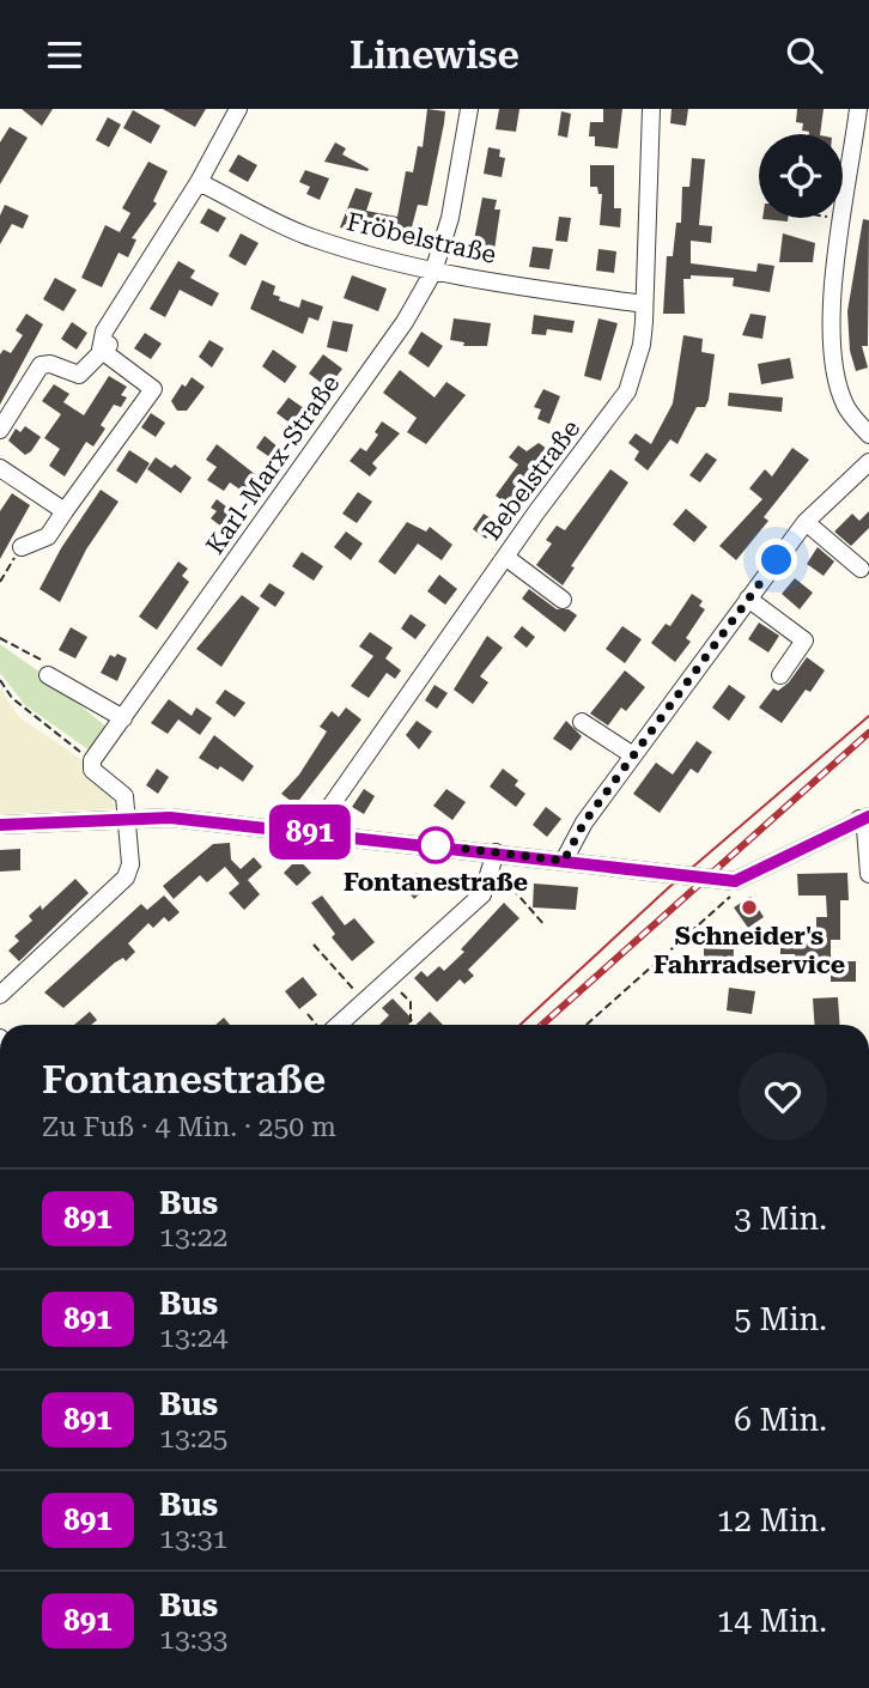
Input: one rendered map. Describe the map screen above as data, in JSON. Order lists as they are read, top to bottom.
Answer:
{
  "streets": {
    "street": ["Fröbelstraße", "Karl-Marx-Straße", "Bebelstraße"]
  },
  "crossings": [
    ["Fröbelstraße", "Karl-Marx-Straße"],
    ["Fröbelstraße", "Bebelstraße"]
  ],
  "places": ["Fontanestraße", "Schneider's Fahrradservice"],
  "lines": ["bus line 891"],
  "page": {
    "header": "Linewise",
    "on_map": "891",
    "heading": ["Fontanestraße", "Zu Fuß · 4 Min. · 250 m"],
    "list": [
      {
        "mark": "891",
        "name": "Bus",
        "note": "13:22",
        "value": "3 Min."
      },
      {
        "mark": "891",
        "name": "Bus",
        "note": "13:24",
        "value": "5 Min."
      },
      {
        "mark": "891",
        "name": "Bus",
        "note": "13:25",
        "value": "6 Min."
      },
      {
        "mark": "891",
        "name": "Bus",
        "note": "13:31",
        "value": "12 Min."
      },
      {
        "mark": "891",
        "name": "Bus",
        "note": "13:33",
        "value": "14 Min."
      }
    ]
  }
}
